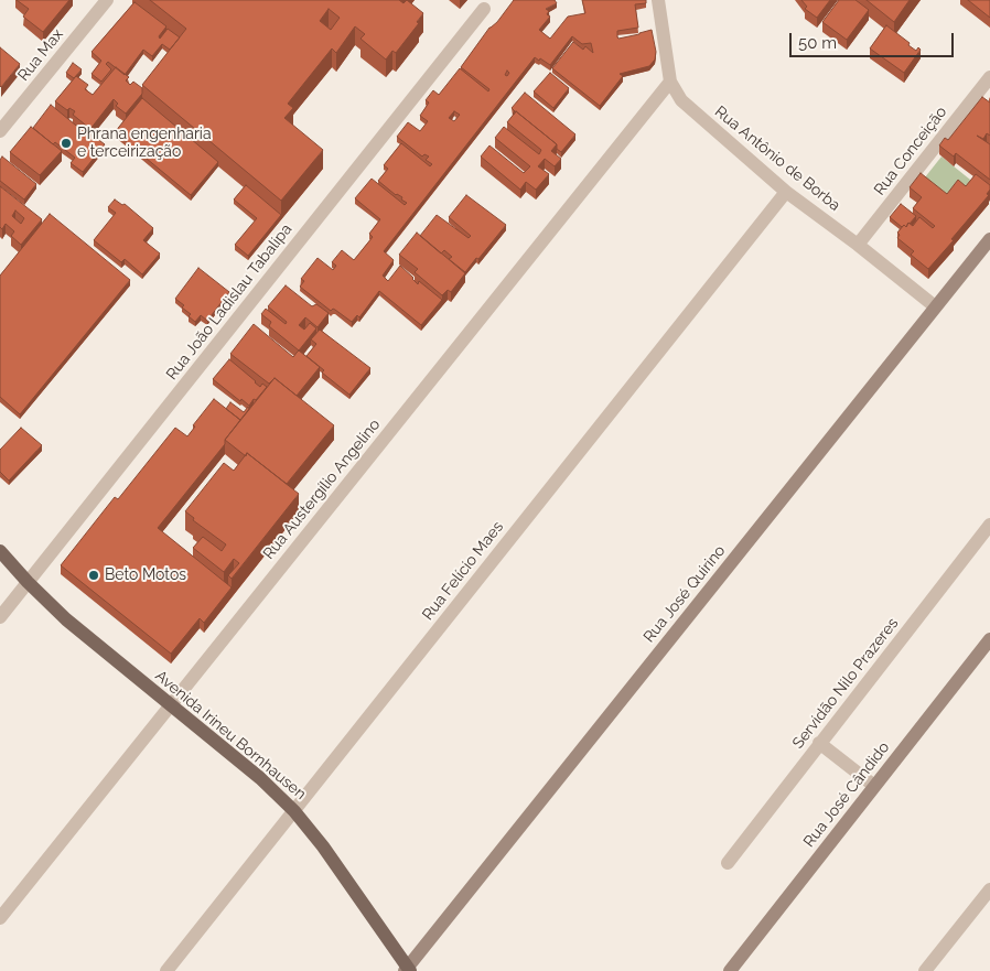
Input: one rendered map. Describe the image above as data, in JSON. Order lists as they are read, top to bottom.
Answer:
{
  "streets": {
    "main road": ["Rua José Quirino", "Avenida Irineu Bornhausen", "Rua José Cândido"],
    "street": [
      "Rua Max",
      "Rua Conceição",
      "Rua Antônio de Borba",
      "Rua João Ladislau Tabalipa",
      "Rua Austergílio Angelino",
      "Rua Felício Maes",
      "Servidão Nilo Prazeres"
    ]
  },
  "crossings": [
    ["Rua Conceição", "Rua Antônio de Borba"],
    ["Rua Antônio de Borba", "Rua Austergílio Angelino"],
    ["Rua Antônio de Borba", "Rua Felício Maes"],
    ["Rua Antônio de Borba", "Rua José Quirino"],
    ["Rua João Ladislau Tabalipa", "Avenida Irineu Bornhausen"],
    ["Rua Austergílio Angelino", "Avenida Irineu Bornhausen"],
    ["Rua Felício Maes", "Avenida Irineu Bornhausen"],
    ["Rua José Quirino", "Avenida Irineu Bornhausen"]
  ],
  "places": ["Phrana engenharia e terceirização", "Beto Motos"],
  "scale_bar": "50 m"
}
